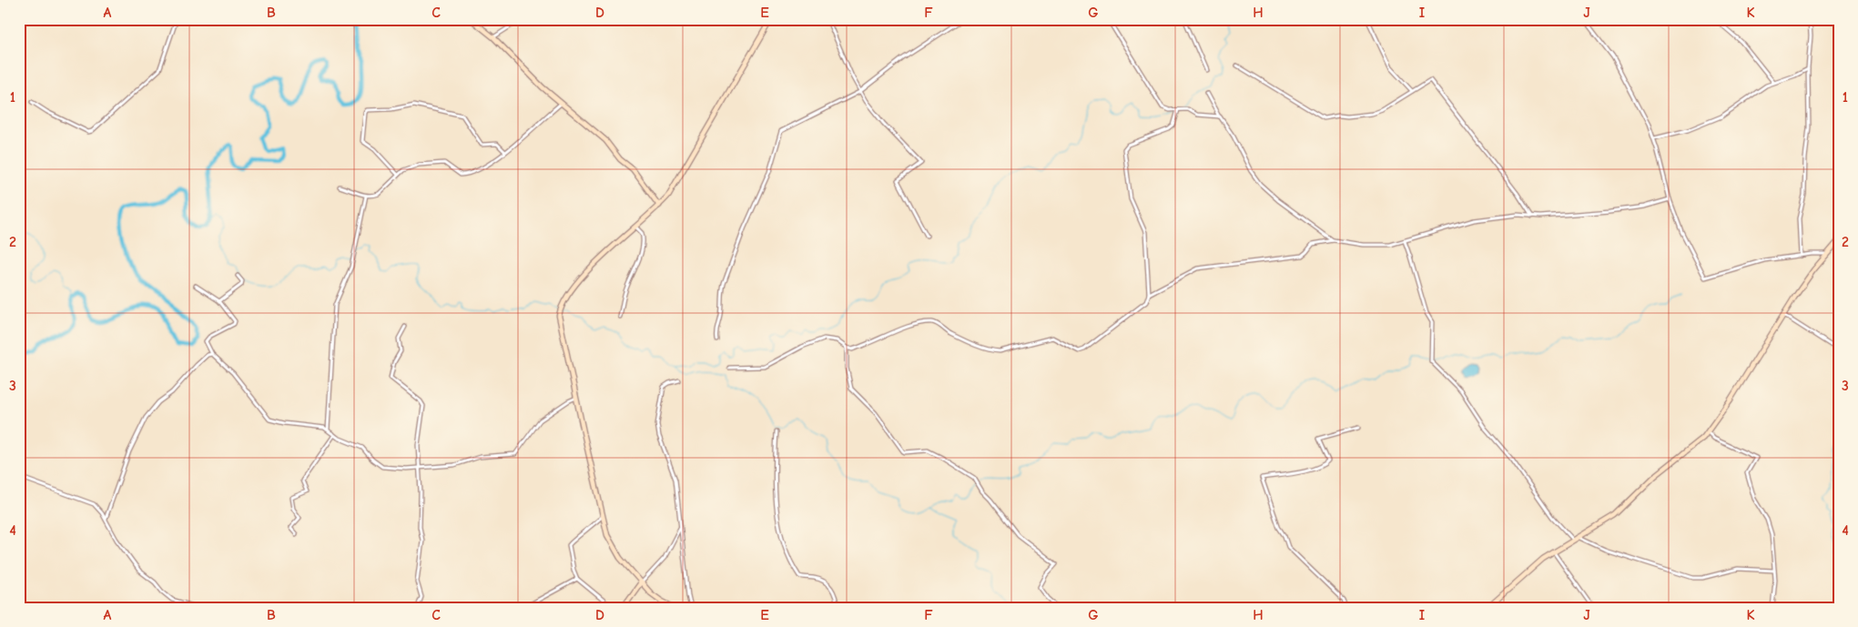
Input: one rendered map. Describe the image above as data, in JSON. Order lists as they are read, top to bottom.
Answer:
{
  "grid": {
    "columns": [
      "A",
      "B",
      "C",
      "D",
      "E",
      "F",
      "G",
      "H",
      "I",
      "J",
      "K"
    ],
    "rows": [
      "1",
      "2",
      "3",
      "4"
    ]
  }
}
